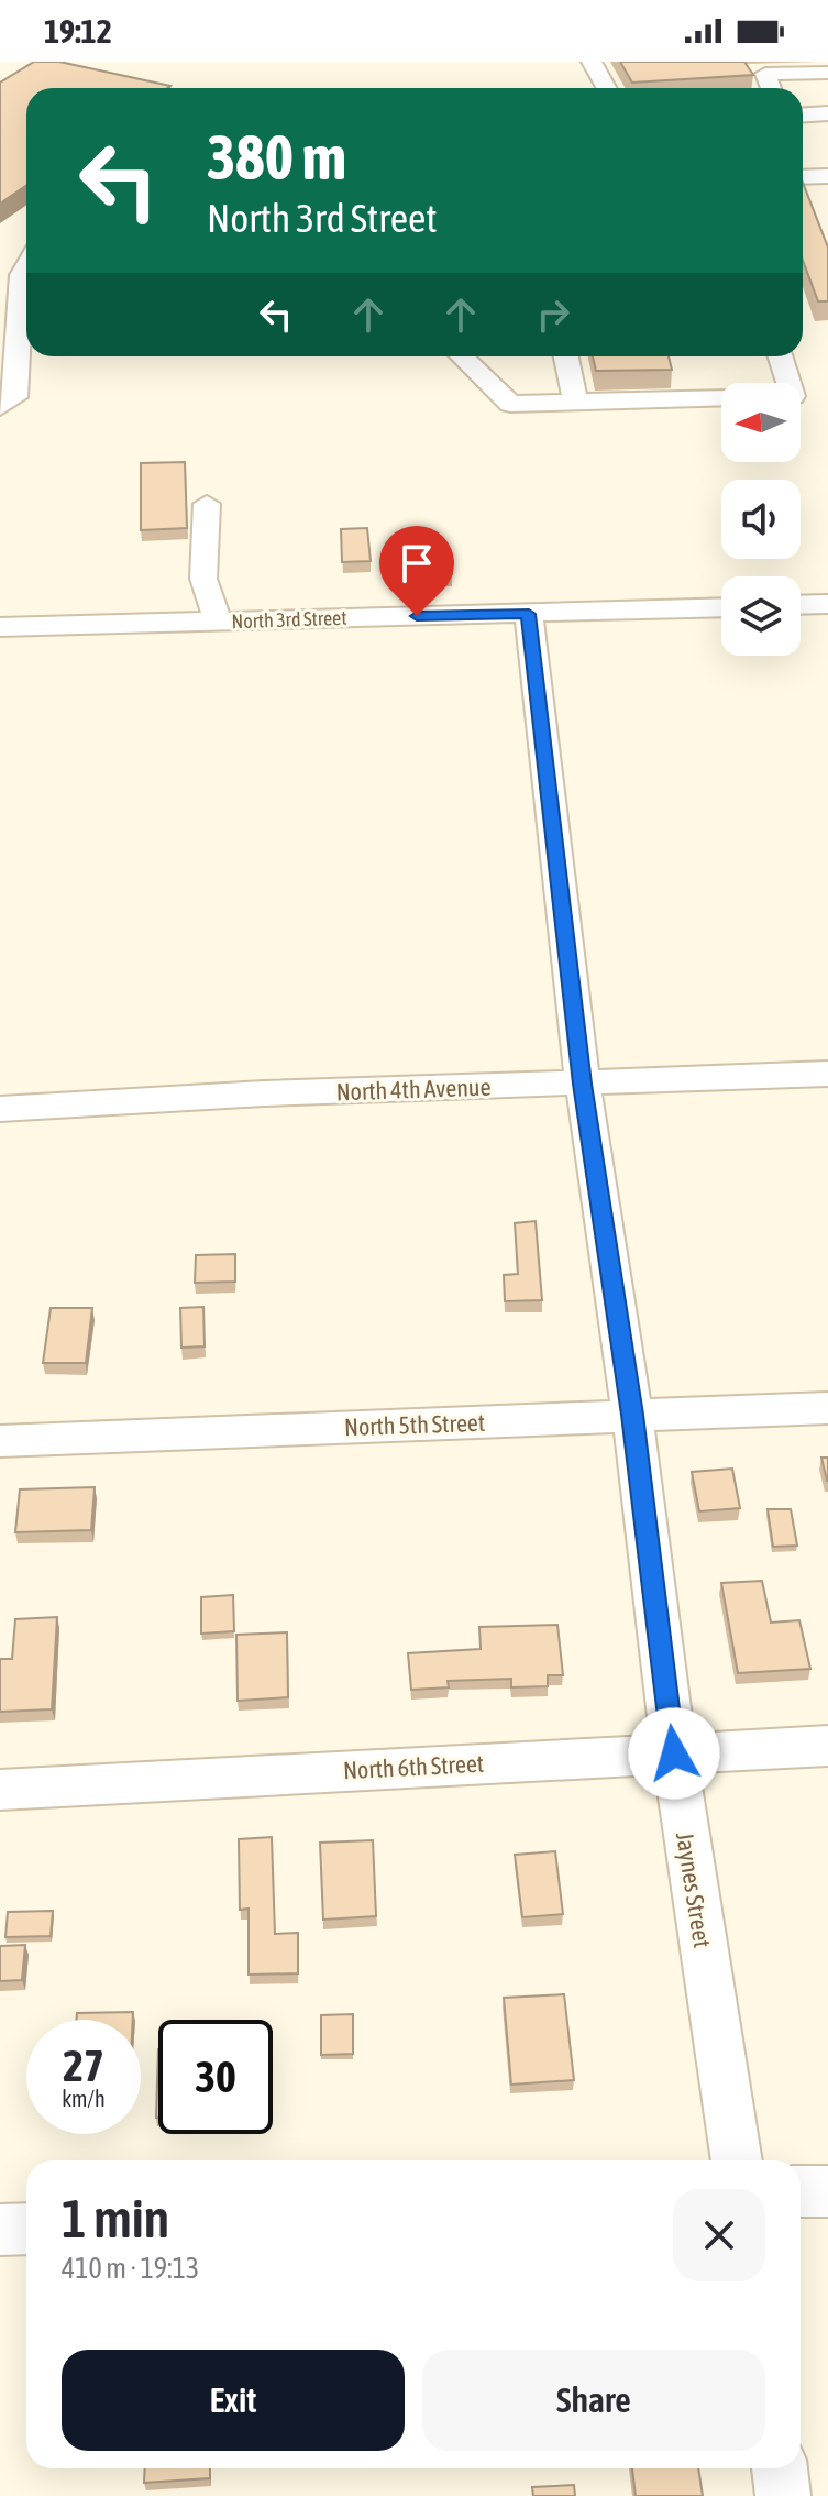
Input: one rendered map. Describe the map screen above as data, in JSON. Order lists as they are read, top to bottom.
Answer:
{
  "streets": {
    "street": [
      "North 3rd Street",
      "North 4th Avenue",
      "North 5th Street",
      "North 6th Street",
      "Jaynes Street"
    ]
  },
  "crossings": [
    ["North 3rd Street", "Jaynes Street"],
    ["North 4th Avenue", "Jaynes Street"],
    ["North 5th Street", "Jaynes Street"],
    ["North 6th Street", "Jaynes Street"]
  ],
  "north": "left",
  "page": {
    "status": "19:12",
    "turn": ["380 m", "North 3rd Street"],
    "speed": "27 km/h",
    "limit": "30",
    "heading": ["1 min", "410 m · 19:13"],
    "buttons": ["Exit", "Share"]
  }
}
